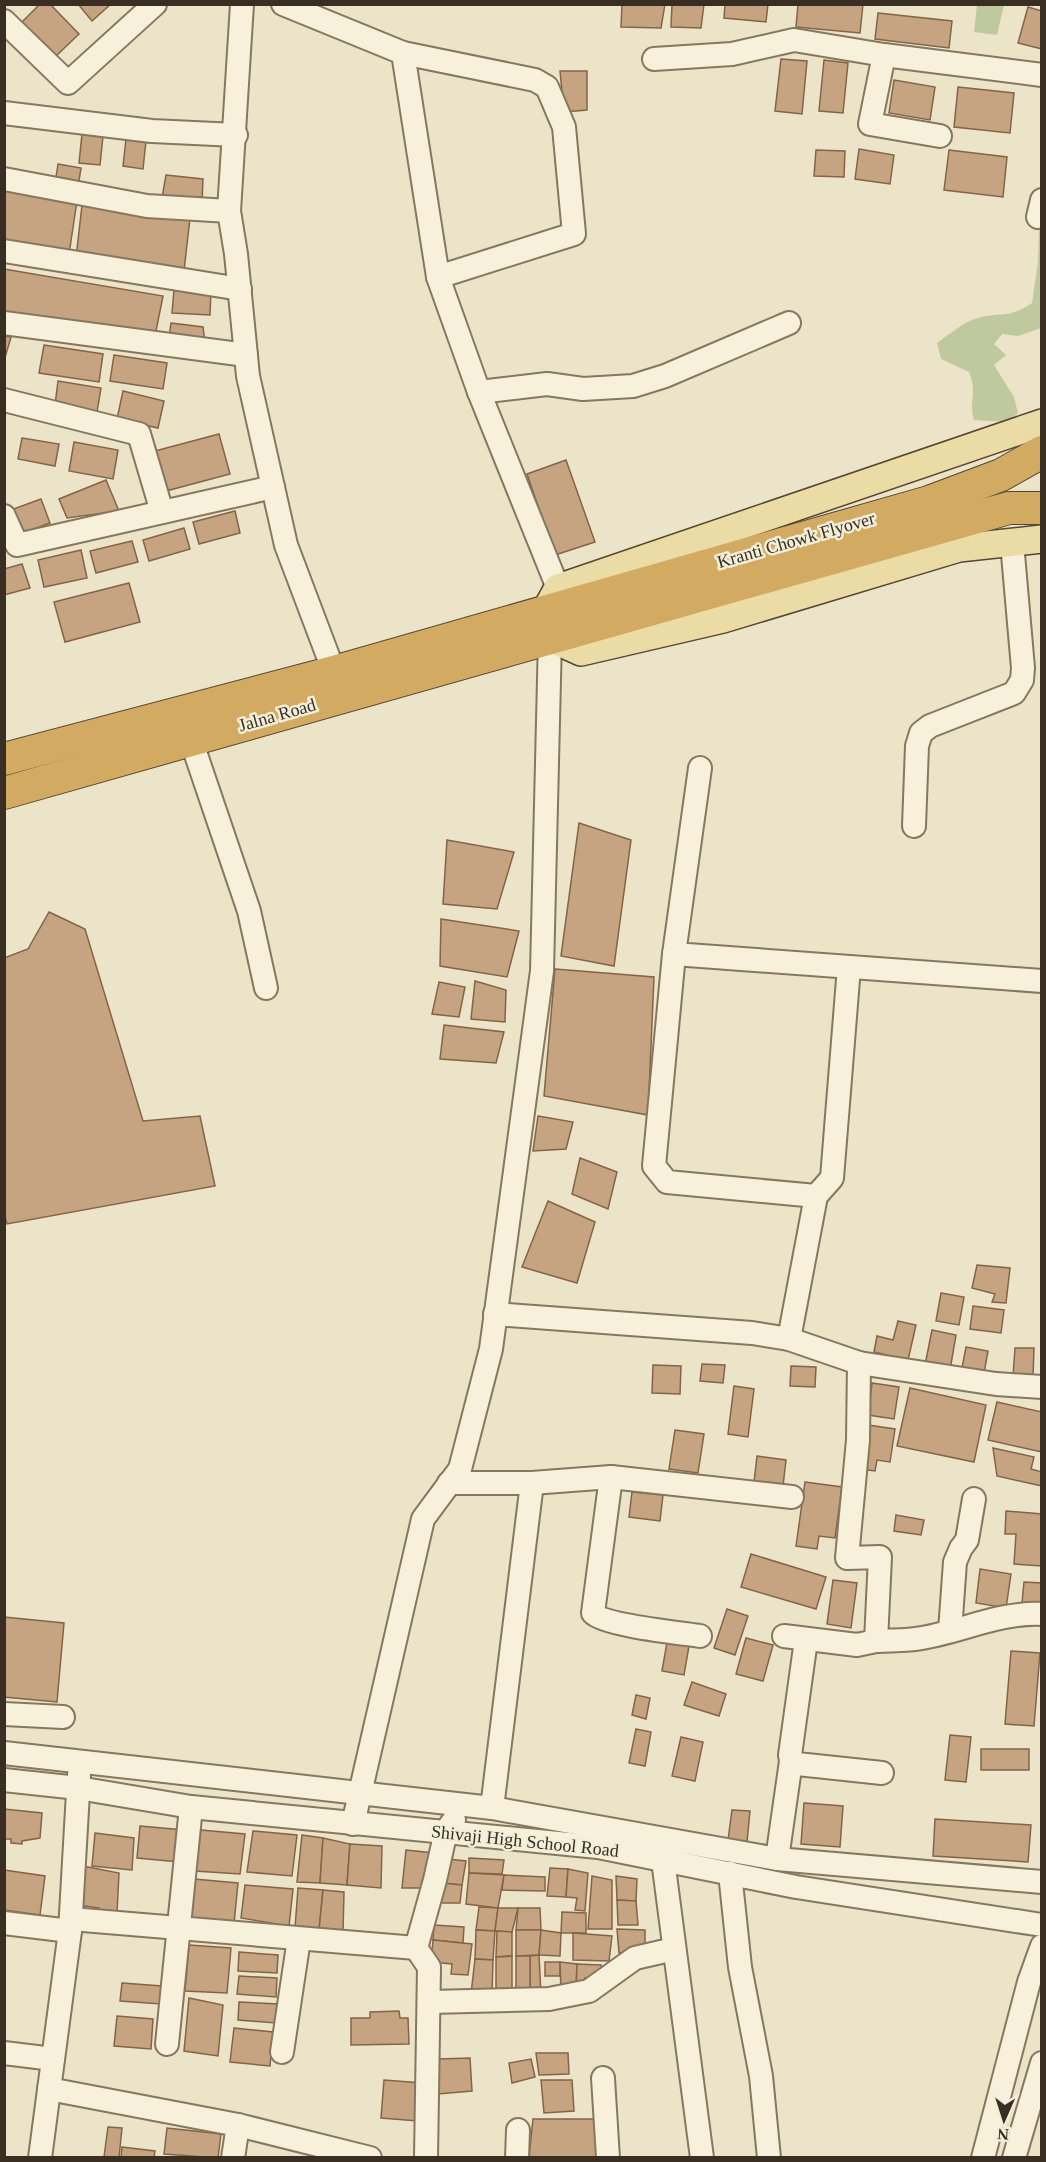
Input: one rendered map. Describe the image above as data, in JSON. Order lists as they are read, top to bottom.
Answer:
{
  "streets": {
    "highway": ["Kranti Chowk Flyover", "Jalna Road"],
    "street": ["Shivaji High School Road"]
  },
  "crossings": [
    ["Kranti Chowk Flyover", "Jalna Road"]
  ],
  "north": "bottom"
}
